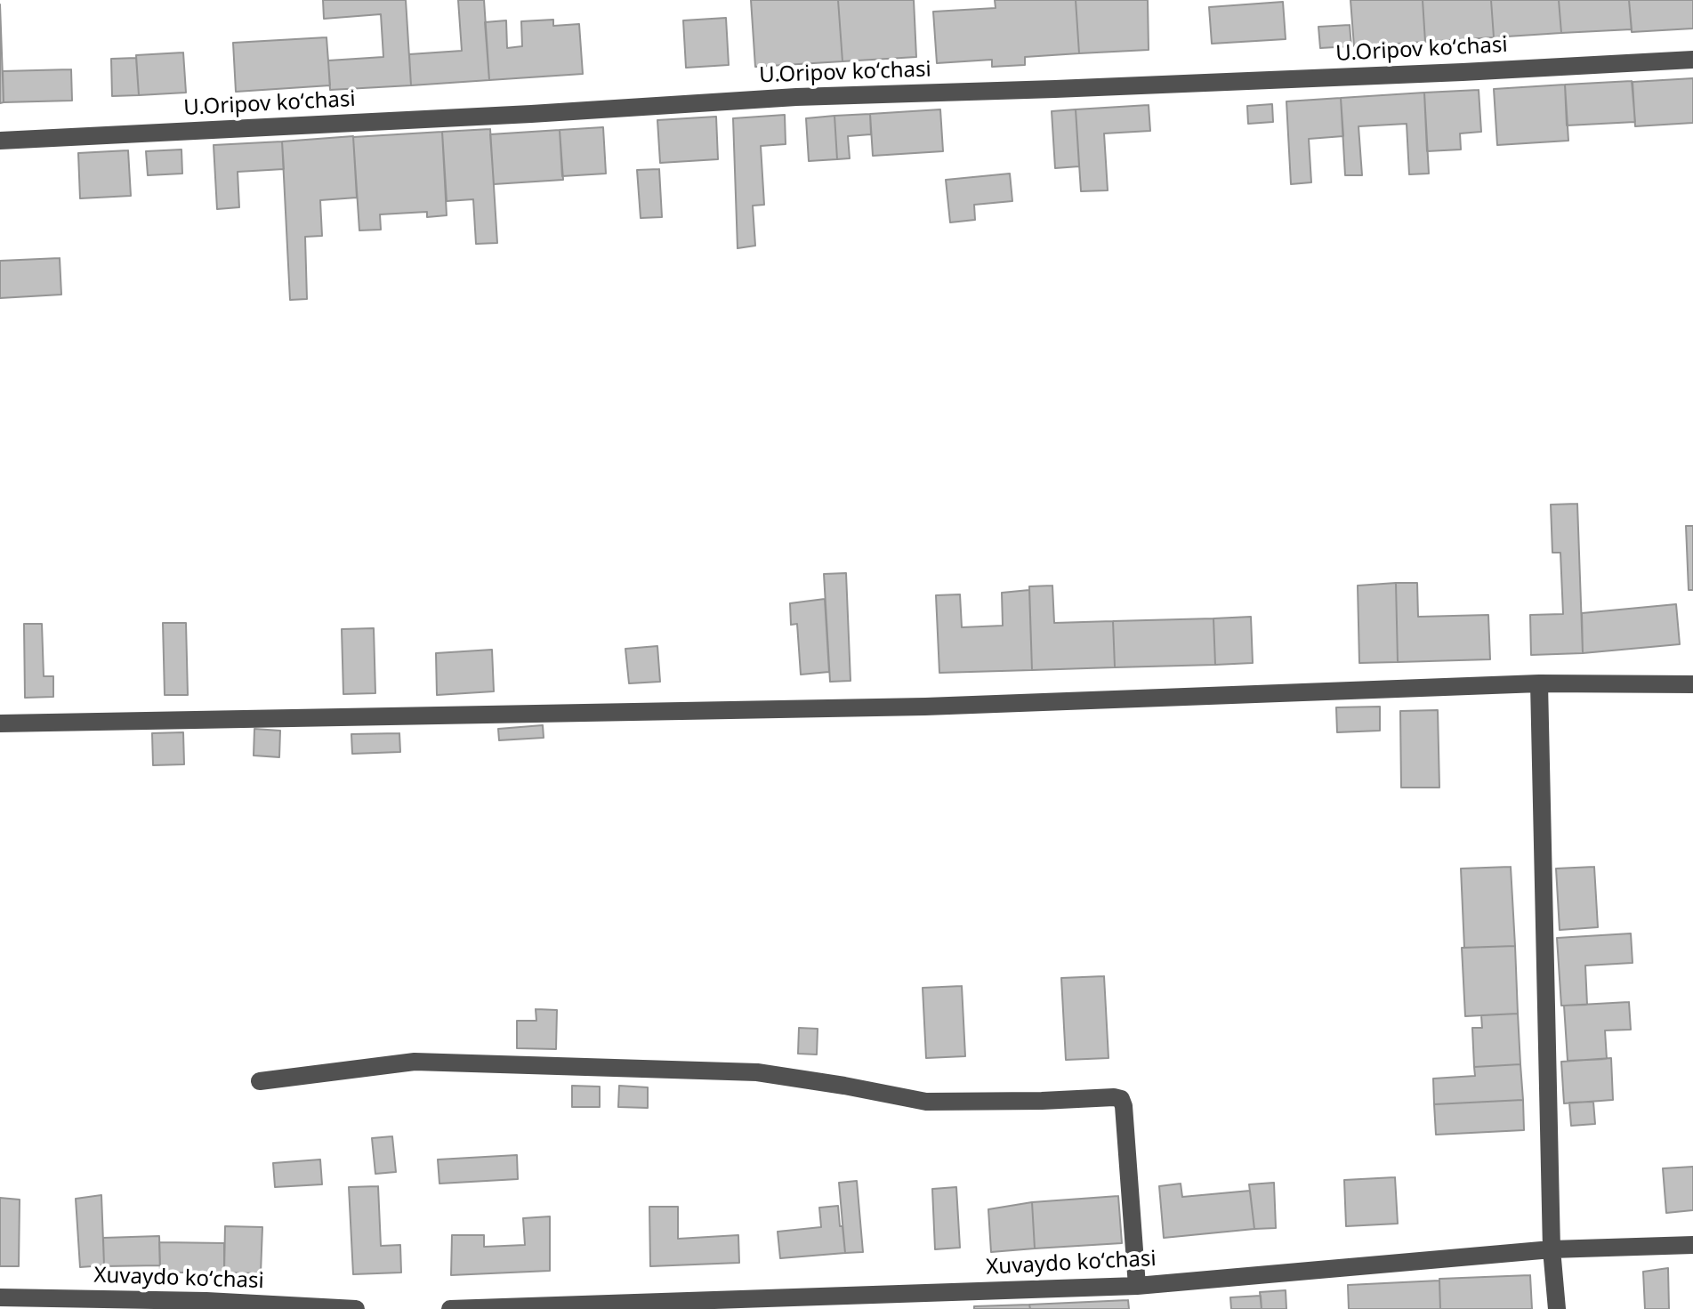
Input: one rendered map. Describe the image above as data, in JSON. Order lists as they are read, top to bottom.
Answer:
{
  "streets": {
    "street": ["U.Oripov koʻchasi", "Xuvaydo koʻchasi"]
  }
}
